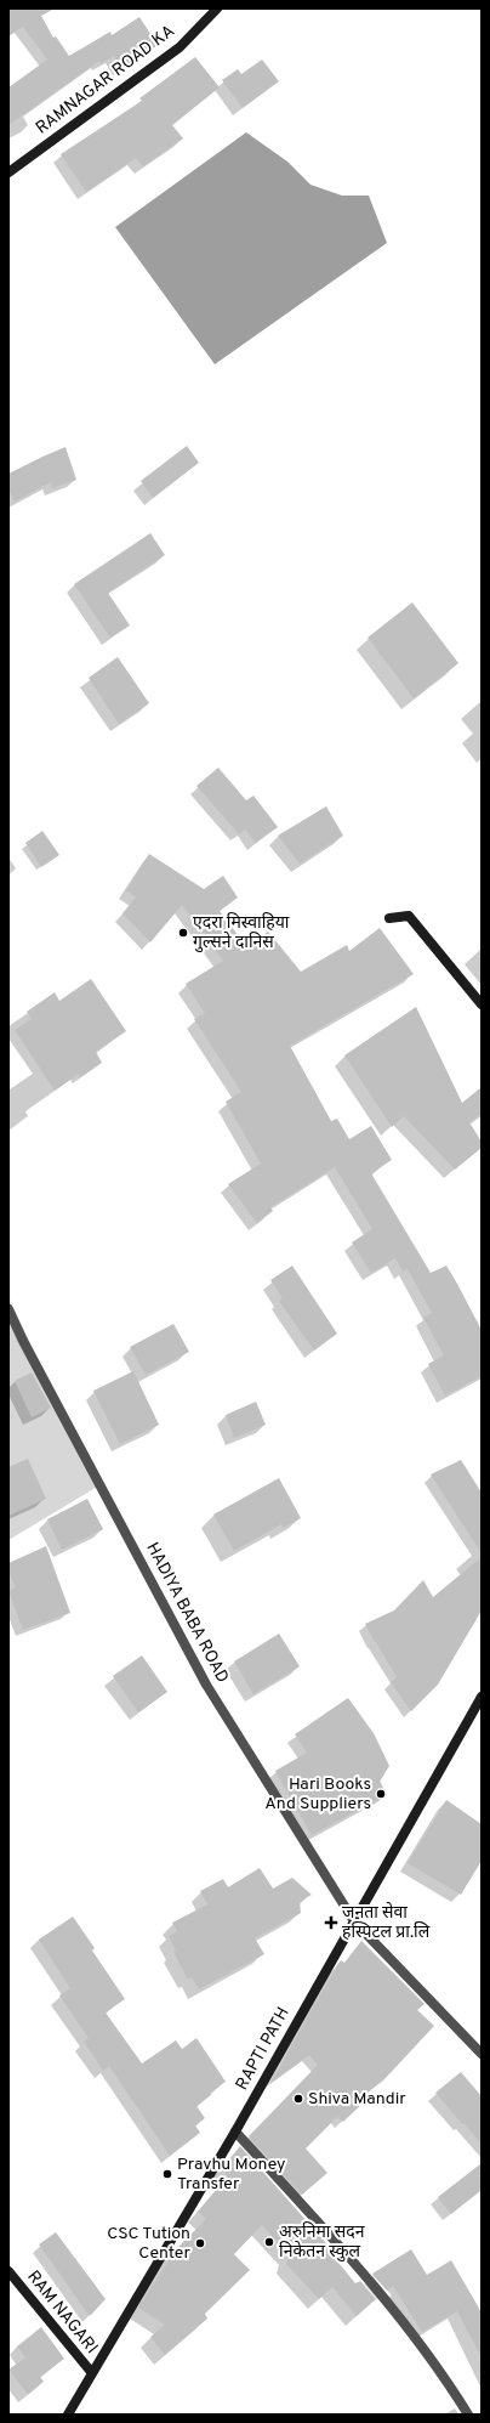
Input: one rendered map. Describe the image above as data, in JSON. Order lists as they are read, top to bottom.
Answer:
{
  "streets": {
    "main road": ["RAMNAGAR ROAD KA", "RAPTI PATH", "RAM NAGARI"],
    "street": ["HADIYA BABA ROAD"]
  },
  "crossings": [
    ["HADIYA BABA ROAD", "RAPTI PATH"],
    ["RAPTI PATH", "RAM NAGARI"]
  ],
  "places": {
    "other": [
      "एदरा मिस्वाहिया गुल्सने दानिस",
      "Hari Books And Suppliers",
      "Shiva Mandir",
      "Pravhu Money Transfer",
      "अरुनिमा सदन निकेतन स्कुल",
      "CSC Tution Center"
    ],
    "health": ["जनता सेवा हस्पिटल प्रा.लि"]
  }
}
